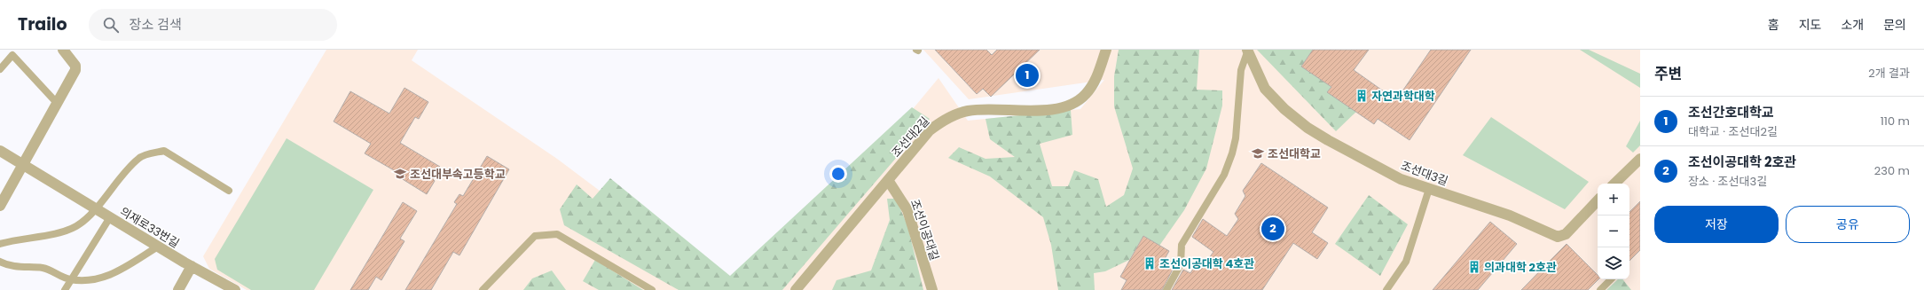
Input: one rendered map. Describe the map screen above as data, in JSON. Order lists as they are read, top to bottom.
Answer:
{
  "streets": {
    "street": [
      "조선대2길",
      "조선대3길",
      "의재로33번길",
      "조선이공대길"
    ]
  },
  "crossings": [
    ["조선대2길", "조선이공대길"]
  ],
  "places": {
    "building": ["자연과학대학", "조선이공대학 4호관", "의과대학 2호관"],
    "school or university": ["조선대학교", "조선대부속고등학교"]
  },
  "page": {
    "header": "Trailo",
    "search": "장소 검색",
    "nav": [
      "홈",
      "지도",
      "소개",
      "문의"
    ],
    "heading": ["주변", "2개 결과"],
    "pins": ["1", "2"],
    "list": [
      {
        "mark": "1",
        "name": "조선간호대학교",
        "note": "대학교 · 조선대2길",
        "value": "110 m"
      },
      {
        "mark": "2",
        "name": "조선이공대학 2호관",
        "note": "장소 · 조선대3길",
        "value": "230 m"
      }
    ],
    "map_buttons": ["+", "−"],
    "buttons": ["저장", "공유"]
  }
}
